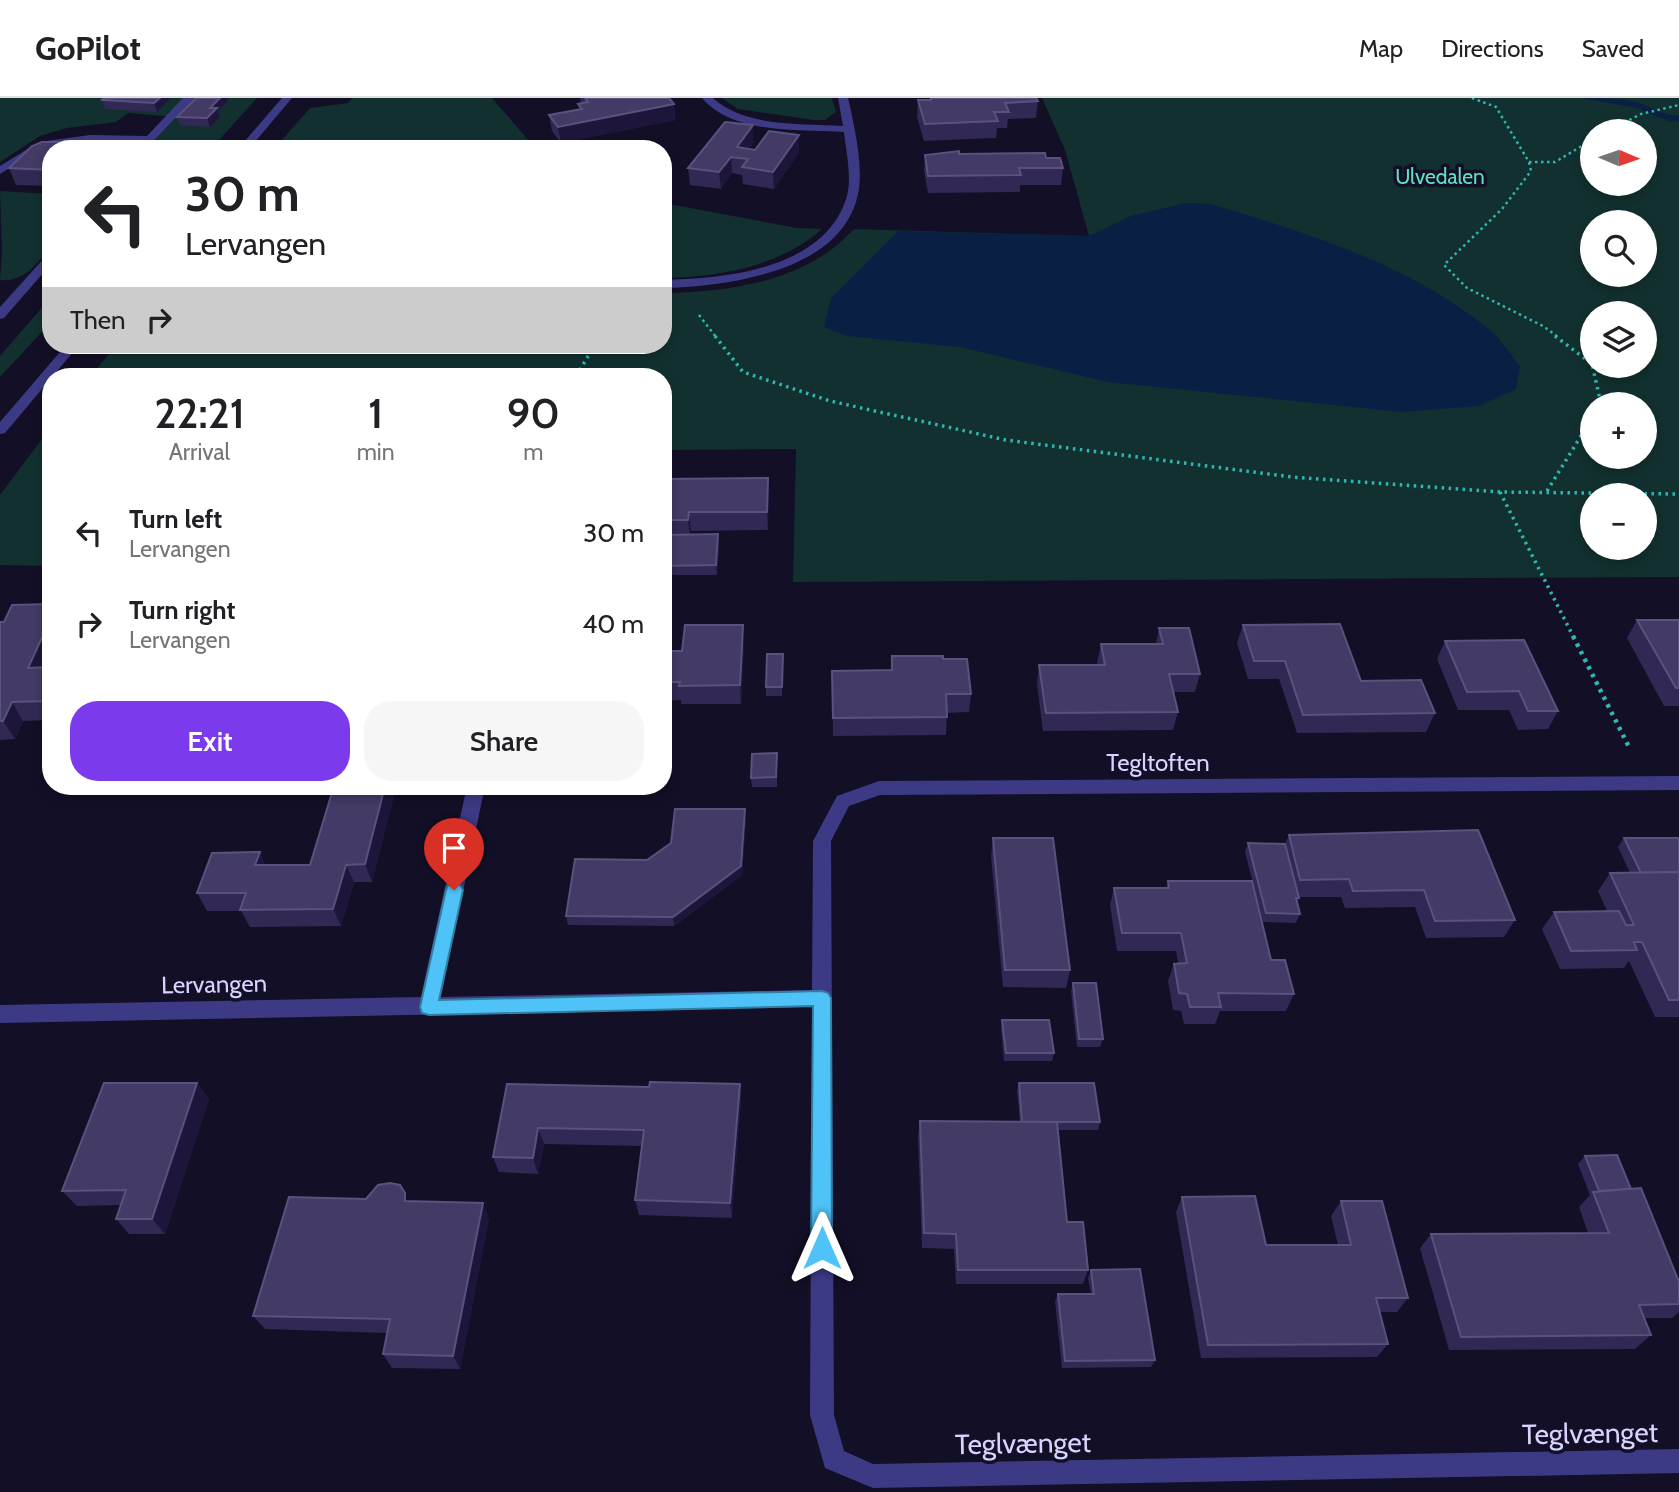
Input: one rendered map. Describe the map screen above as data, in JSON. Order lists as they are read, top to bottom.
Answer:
{
  "streets": {
    "street": ["Tegltoften", "Lervangen", "Teglvænget"]
  },
  "crossings": [
    ["Tegltoften", "Lervangen"],
    ["Tegltoften", "Teglvænget"],
    ["Lervangen", "Teglvænget"]
  ],
  "parks": ["Ulvedalen"],
  "north": "right",
  "page": {
    "header": "GoPilot",
    "nav": ["Map", "Directions", "Saved"],
    "map_buttons": ["+", "−"],
    "turn": ["30 m", "Lervangen"],
    "then": "Then",
    "eta": [
      "22:21",
      "Arrival",
      "1",
      "min",
      "90",
      "m"
    ],
    "list": [
      {
        "name": "Turn left",
        "note": "Lervangen",
        "value": "30 m"
      },
      {
        "name": "Turn right",
        "note": "Lervangen",
        "value": "40 m"
      }
    ],
    "buttons": ["Exit", "Share"]
  }
}
